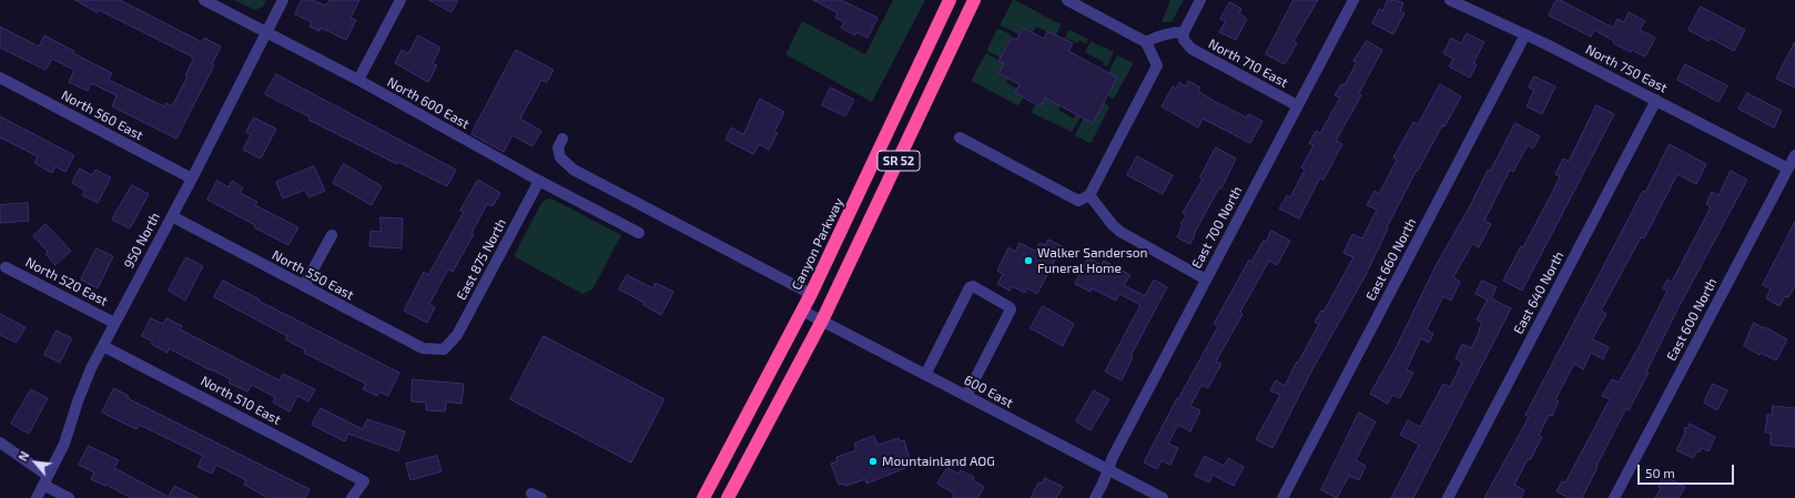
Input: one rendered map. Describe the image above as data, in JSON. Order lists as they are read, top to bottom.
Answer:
{
  "streets": {
    "highway": ["SR 52", "Canyon Parkway"],
    "street": [
      "North 710 East",
      "North 750 East",
      "North 600 East",
      "North 560 East",
      "East 700 North",
      "950 North",
      "East 875 North",
      "East 660 North",
      "North 550 East",
      "North 520 East",
      "East 640 North",
      "East 600 North",
      "600 East",
      "North 510 East"
    ]
  },
  "crossings": [
    ["North 710 East", "East 700 North"],
    ["North 750 East", "East 660 North"],
    ["North 750 East", "East 640 North"],
    ["North 750 East", "East 600 North"],
    ["North 600 East", "950 North"],
    ["North 600 East", "East 875 North"],
    ["North 560 East", "950 North"],
    ["SR 52", "600 East"],
    ["East 700 North", "600 East"],
    ["950 North", "North 550 East"],
    ["950 North", "North 520 East"],
    ["950 North", "North 510 East"],
    ["Canyon Parkway", "600 East"],
    ["East 875 North", "North 550 East"]
  ],
  "places": ["Walker Sanderson Funeral Home", "Mountainland AOG"],
  "scale_bar": "50 m",
  "north": "top left"
}
